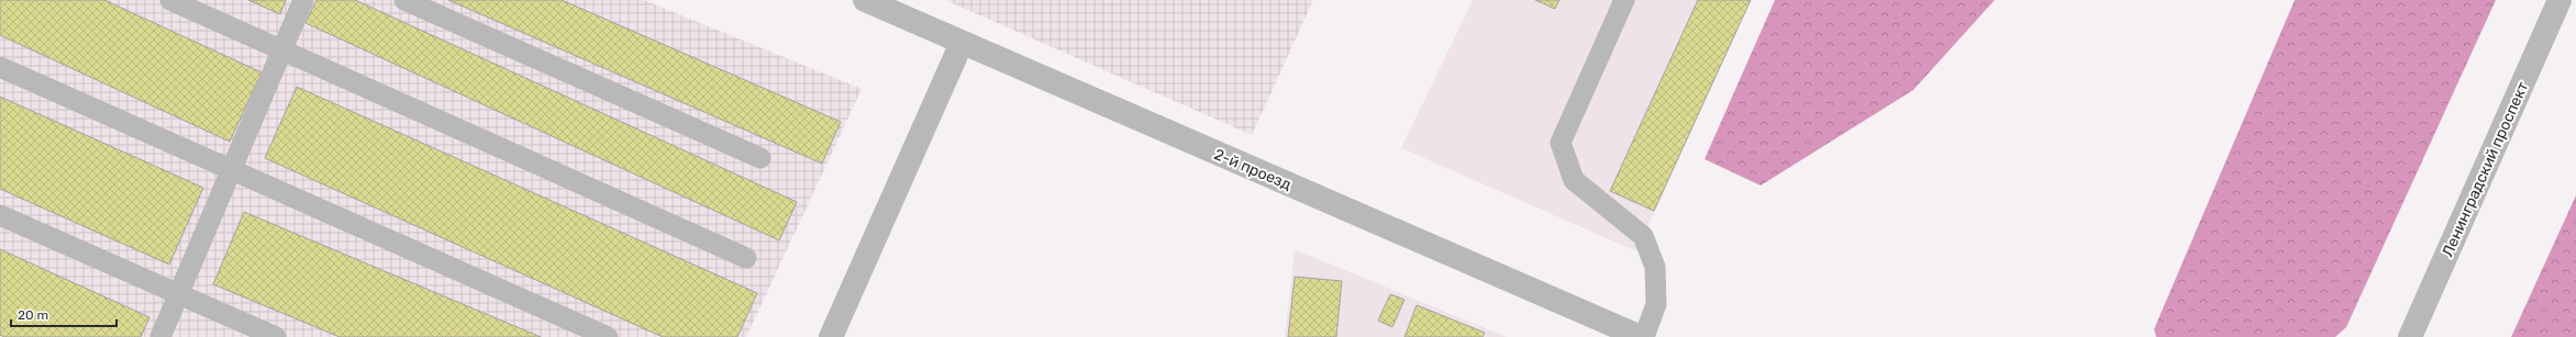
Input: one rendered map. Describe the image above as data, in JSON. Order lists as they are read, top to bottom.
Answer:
{
  "streets": {
    "street": ["2-й проезд", "Ленинградский проспект"]
  },
  "scale_bar": "20 m"
}
